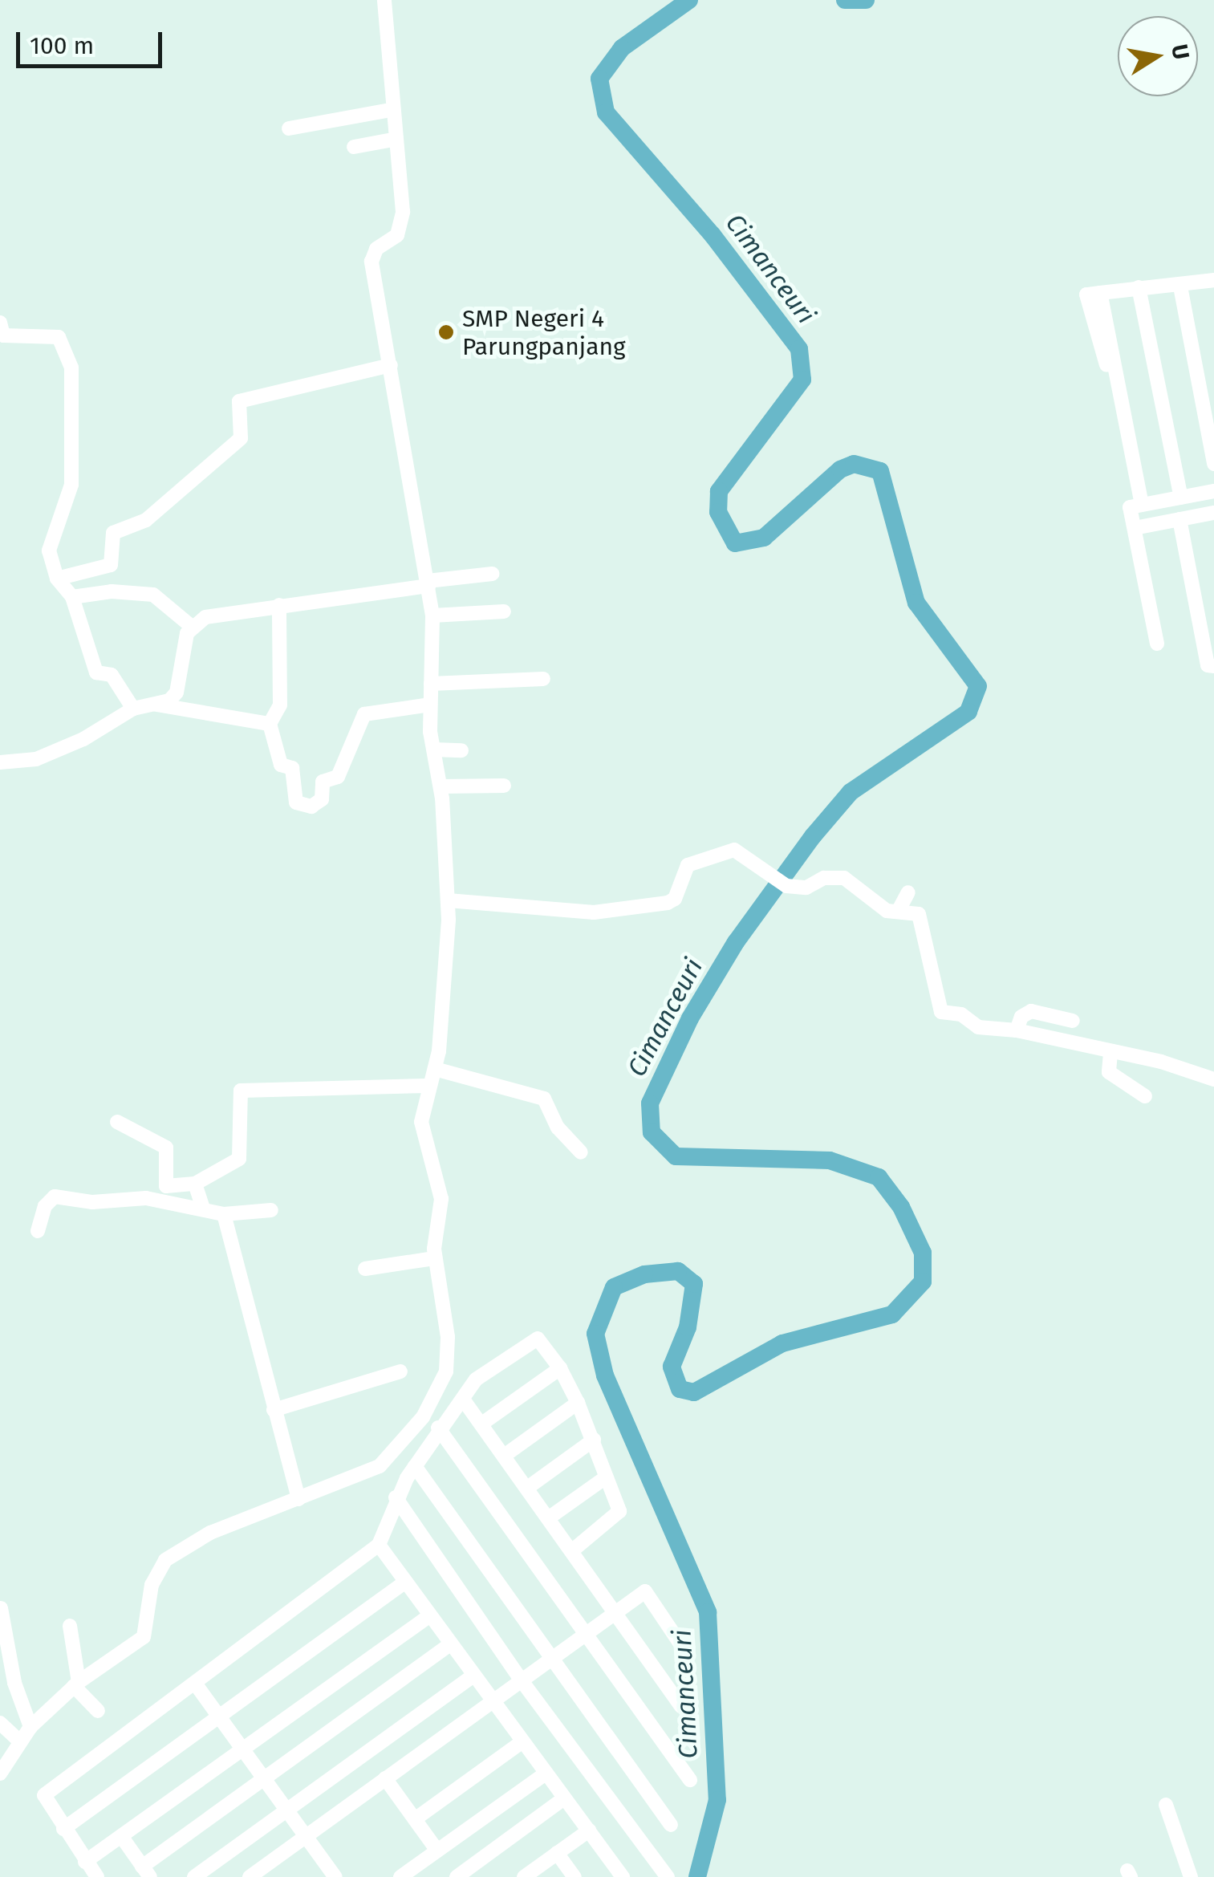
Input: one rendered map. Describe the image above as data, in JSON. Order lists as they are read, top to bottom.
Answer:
{
  "water": ["Cimanceuri"],
  "places": ["SMP Negeri 4 Parungpanjang"],
  "scale_bar": "100 m",
  "north": "right"
}
